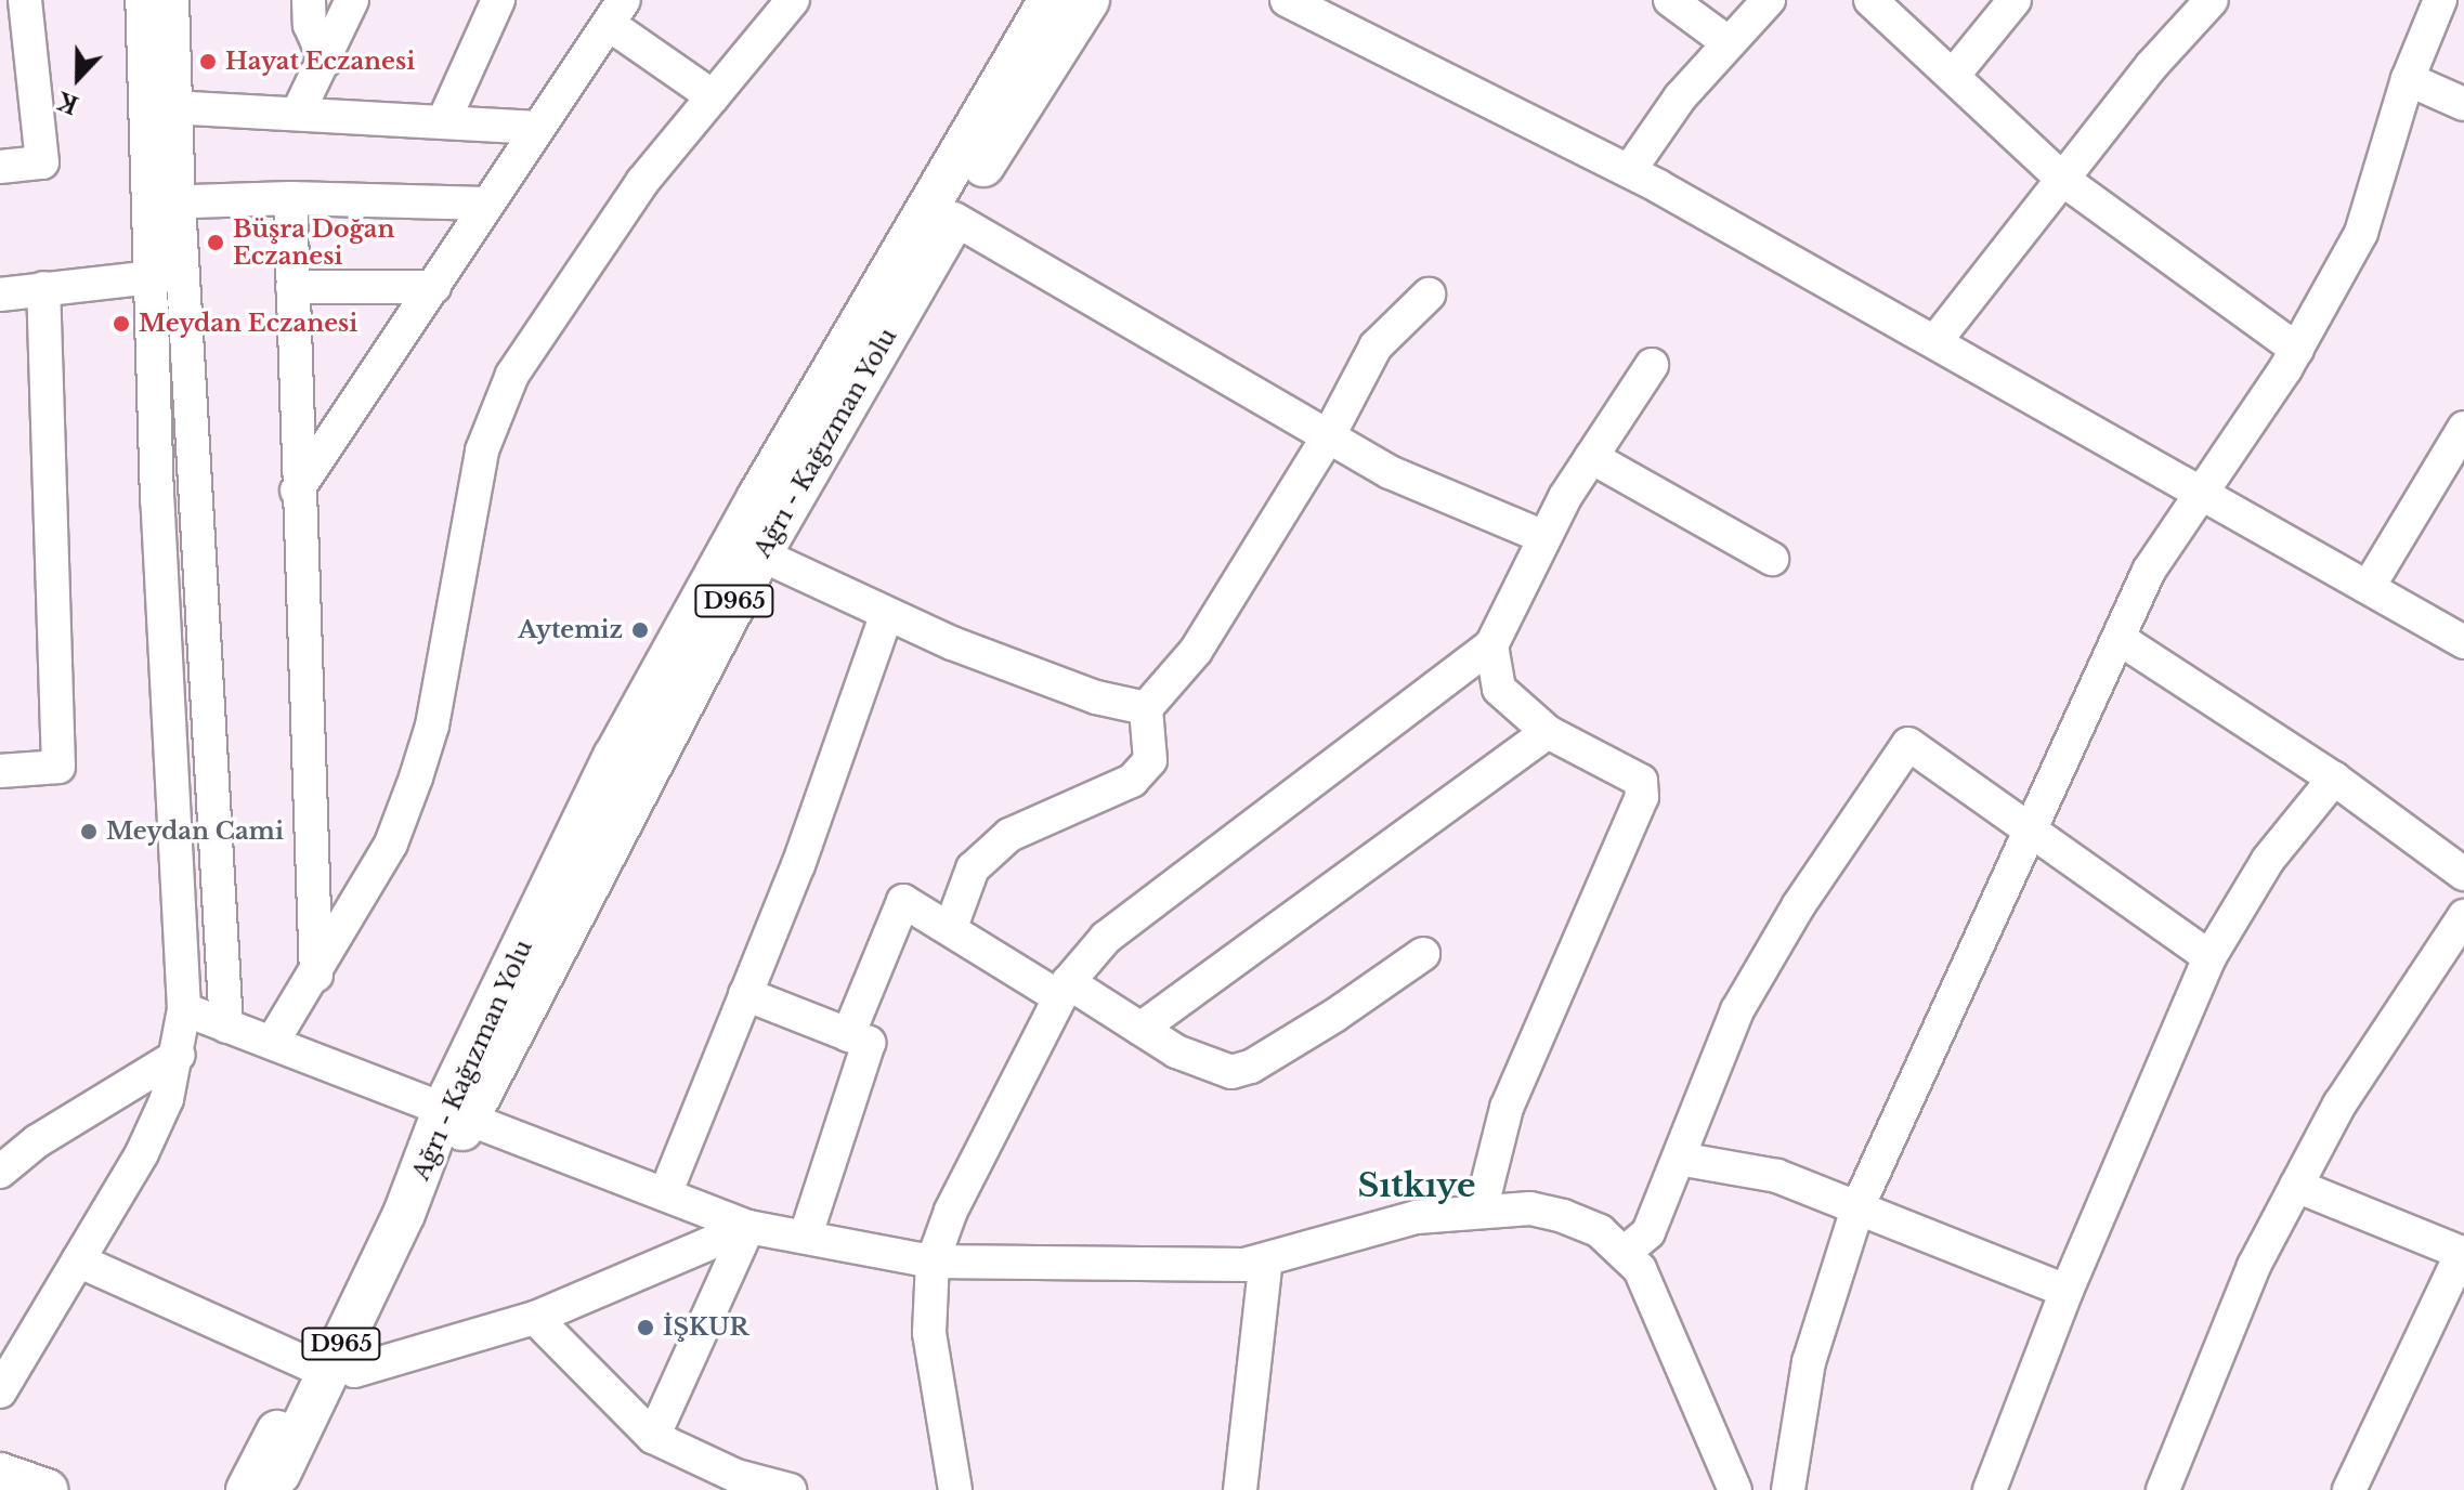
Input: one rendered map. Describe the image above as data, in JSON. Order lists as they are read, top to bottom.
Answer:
{
  "streets": {
    "main road": ["Ağrı - Kağızman Yolu", "D965"]
  },
  "districts": ["Sıtkıye"],
  "places": [
    "Hayat Eczanesi",
    "Büşra Doğan Eczanesi",
    "Meydan Eczanesi",
    "Aytemiz",
    "Meydan Cami",
    "İŞKUR"
  ],
  "north": "bottom"
}
